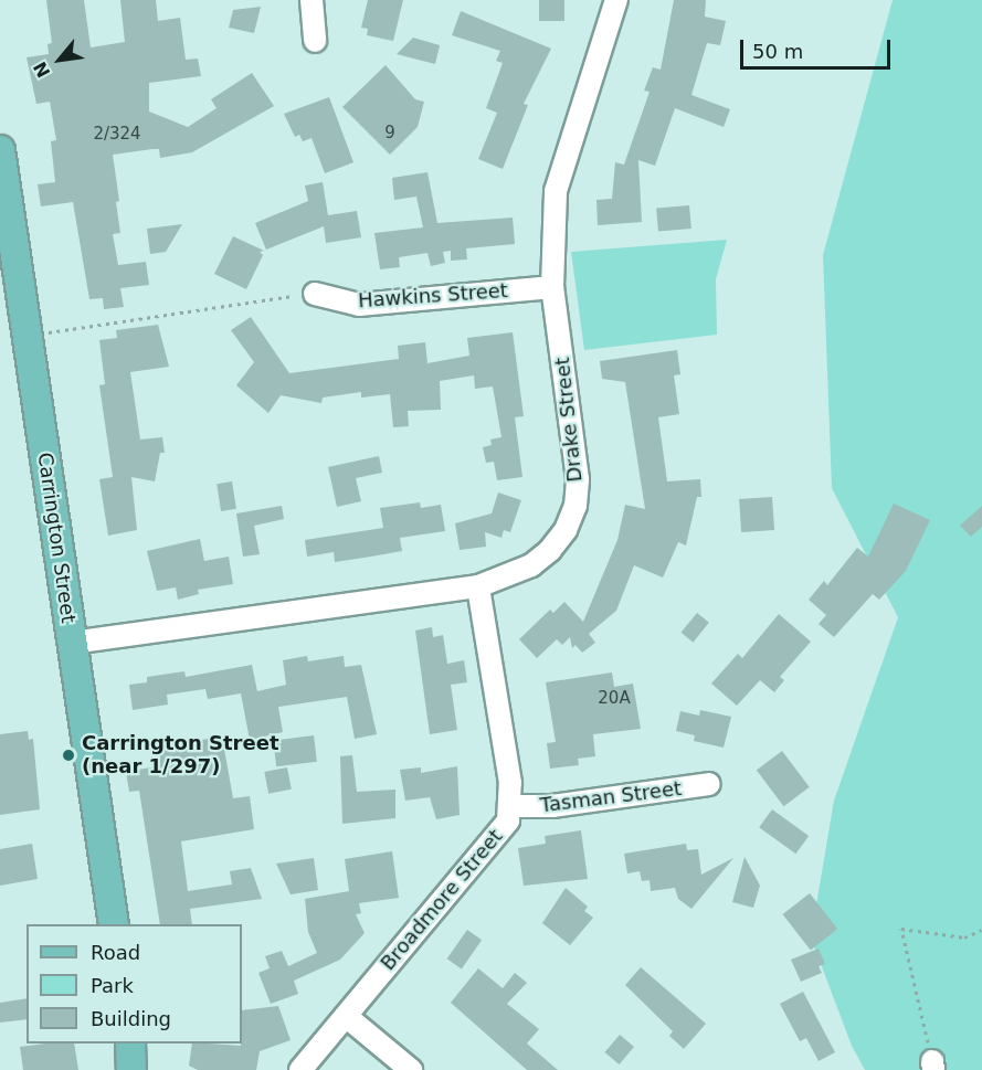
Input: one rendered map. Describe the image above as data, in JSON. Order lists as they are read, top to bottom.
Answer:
{
  "streets": {
    "main road": ["Carrington Street"],
    "street": [
      "Hawkins Street",
      "Drake Street",
      "Tasman Street",
      "Broadmore Street"
    ]
  },
  "crossings": [
    ["Hawkins Street", "Drake Street"],
    ["Drake Street", "Carrington Street"],
    ["Drake Street", "Broadmore Street"],
    ["Tasman Street", "Broadmore Street"]
  ],
  "places": ["Carrington Street (near 1/297)"],
  "house_numbers": ["9", "2/324", "20A"],
  "legend": ["Road", "Park", "Building"],
  "scale_bar": "50 m",
  "north": "bottom left"
}
